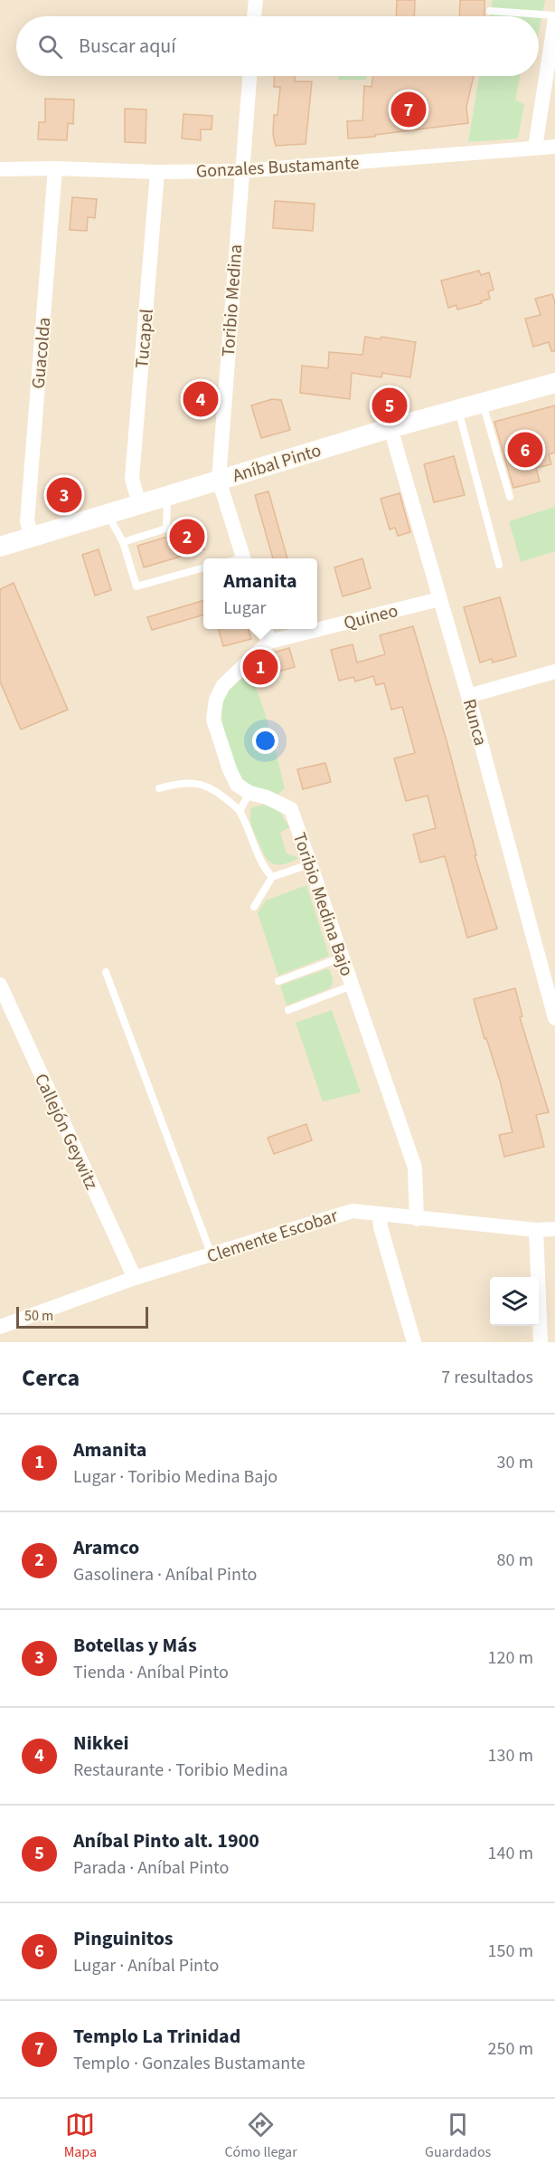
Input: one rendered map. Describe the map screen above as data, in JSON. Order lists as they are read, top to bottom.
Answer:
{
  "streets": {
    "main road": ["Aníbal Pinto"],
    "street": [
      "Gonzales Bustamante",
      "Toribio Medina",
      "Tucapel",
      "Guacolda",
      "Quineo",
      "Runca",
      "Toribio Medina Bajo",
      "Callejón Geywitz",
      "Clemente Escobar"
    ]
  },
  "crossings": [
    ["Gonzales Bustamante", "Toribio Medina"],
    ["Gonzales Bustamante", "Tucapel"],
    ["Gonzales Bustamante", "Guacolda"],
    ["Toribio Medina", "Aníbal Pinto"],
    ["Tucapel", "Aníbal Pinto"],
    ["Guacolda", "Aníbal Pinto"],
    ["Aníbal Pinto", "Runca"],
    ["Quineo", "Runca"],
    ["Quineo", "Toribio Medina Bajo"],
    ["Toribio Medina Bajo", "Clemente Escobar"],
    ["Callejón Geywitz", "Clemente Escobar"]
  ],
  "scale_bar": "50 m",
  "page": {
    "search": "Buscar aquí",
    "pins": [
      "7",
      "4",
      "5",
      "6",
      "3",
      "2",
      "1"
    ],
    "popup": ["Amanita", "Lugar"],
    "scale": "50 m",
    "heading": ["Cerca", "7 resultados"],
    "list": [
      {
        "mark": "1",
        "name": "Amanita",
        "note": "Lugar · Toribio Medina Bajo",
        "value": "30 m"
      },
      {
        "mark": "2",
        "name": "Aramco",
        "note": "Gasolinera · Aníbal Pinto",
        "value": "80 m"
      },
      {
        "mark": "3",
        "name": "Botellas y Más",
        "note": "Tienda · Aníbal Pinto",
        "value": "120 m"
      },
      {
        "mark": "4",
        "name": "Nikkei",
        "note": "Restaurante · Toribio Medina",
        "value": "130 m"
      },
      {
        "mark": "5",
        "name": "Aníbal Pinto alt. 1900",
        "note": "Parada · Aníbal Pinto",
        "value": "140 m"
      },
      {
        "mark": "6",
        "name": "Pinguinitos",
        "note": "Lugar · Aníbal Pinto",
        "value": "150 m"
      },
      {
        "mark": "7",
        "name": "Templo La Trinidad",
        "note": "Templo · Gonzales Bustamante",
        "value": "250 m"
      }
    ],
    "nav": ["Mapa", "Cómo llegar", "Guardados"]
  }
}
